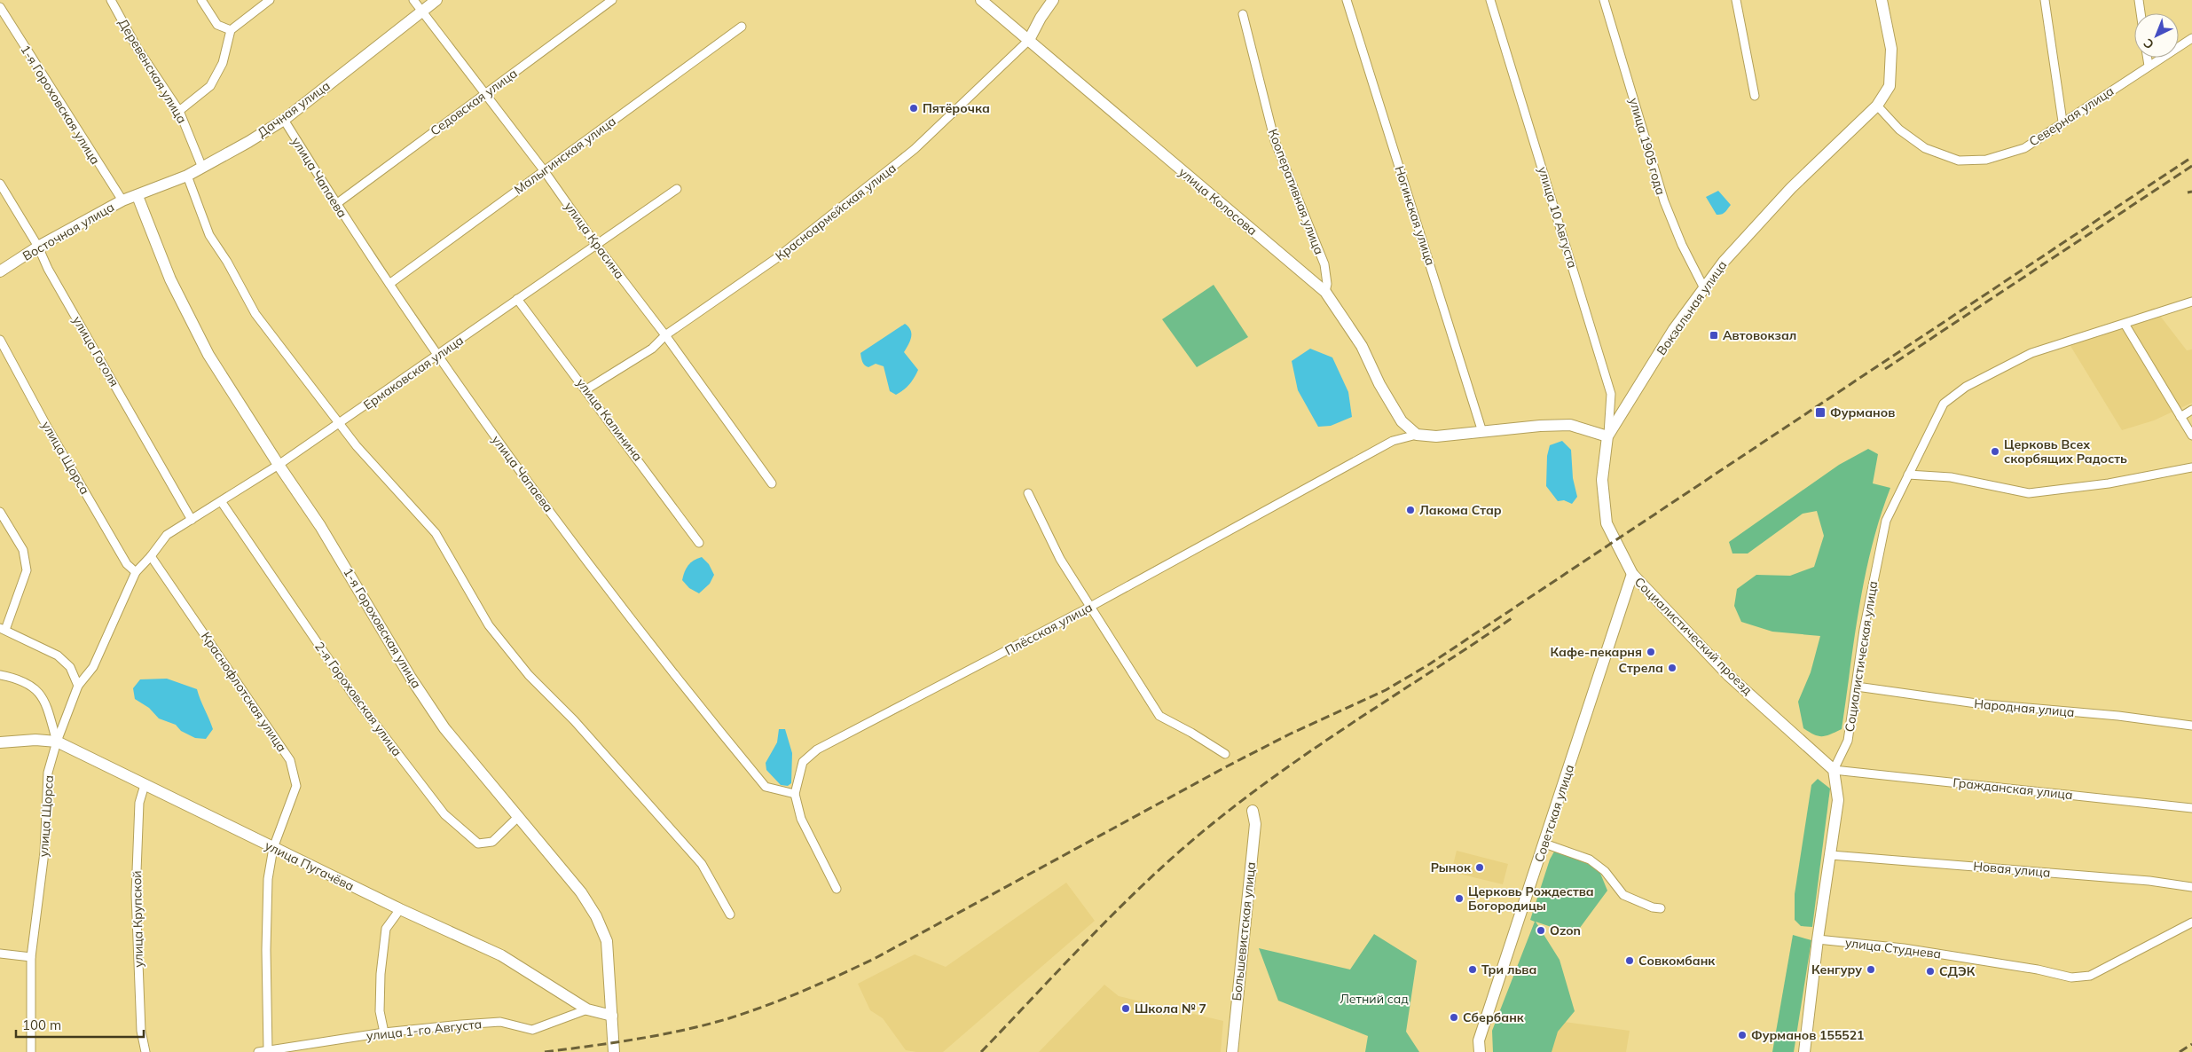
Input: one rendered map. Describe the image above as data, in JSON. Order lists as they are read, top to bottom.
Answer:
{
  "streets": {
    "main road": [
      "1-я Гороховская улица",
      "Дачная улица",
      "улица Колосова",
      "Красноармейская улица",
      "Восточная улица",
      "Вокзальная улица",
      "Социалистический проезд",
      "Советская улица",
      "улица Пугачёва",
      "Большевистская улица"
    ],
    "street": [
      "Деревенская улица",
      "Седовская улица",
      "Северная улица",
      "улица 1905 года",
      "Малыгинская улица",
      "улица Чапаева",
      "Кооперативная улица",
      "Ногинская улица",
      "улица 10 Августа",
      "улица Красина",
      "улица Гоголя",
      "Ермаковская улица",
      "улица Калинина",
      "улица Щорса",
      "Плёсская улица",
      "Социалистическая улица",
      "Краснофлотская улица",
      "2-я Гороховская улица",
      "Народная улица",
      "Гражданская улица",
      "Новая улица",
      "улица Крупской",
      "улица Студнева",
      "улица 1-го Августа"
    ]
  },
  "crossings": [
    ["Деревенская улица", "Дачная улица"],
    ["Седовская улица", "улица Чапаева"],
    ["Седовская улица", "улица Красина"],
    ["1-я Гороховская улица", "Дачная улица"],
    ["1-я Гороховская улица", "Восточная улица"],
    ["1-я Гороховская улица", "Ермаковская улица"],
    ["1-я Гороховская улица", "2-я Гороховская улица"],
    ["1-я Гороховская улица", "улица Пугачёва"],
    ["Дачная улица", "улица Чапаева"],
    ["Дачная улица", "Восточная улица"],
    ["Дачная улица", "улица Красина"],
    ["Северная улица", "Вокзальная улица"],
    ["улица 1905 года", "Вокзальная улица"],
    ["Малыгинская улица", "улица Чапаева"],
    ["Малыгинская улица", "улица Красина"],
    ["улица Чапаева", "Ермаковская улица"],
    ["улица Чапаева", "Плёсская улица"],
    ["Кооперативная улица", "улица Колосова"],
    ["улица Колосова", "Красноармейская улица"],
    ["улица Колосова", "Плёсская улица"],
    ["Красноармейская улица", "улица Красина"],
    ["Красноармейская улица", "улица Калинина"],
    ["улица 10 Августа", "Вокзальная улица"],
    ["Восточная улица", "улица Гоголя"],
    ["улица Красина", "Ермаковская улица"],
    ["Вокзальная улица", "Социалистический проезд"],
    ["Вокзальная улица", "Советская улица"],
    ["улица Гоголя", "Ермаковская улица"],
    ["Ермаковская улица", "улица Калинина"],
    ["Ермаковская улица", "улица Щорса"],
    ["Ермаковская улица", "Краснофлотская улица"],
    ["Ермаковская улица", "2-я Гороховская улица"],
    ["улица Щорса", "Краснофлотская улица"],
    ["улица Щорса", "улица Пугачёва"],
    ["Социалистический проезд", "Социалистическая улица"],
    ["Социалистический проезд", "Гражданская улица"],
    ["Социалистический проезд", "Советская улица"],
    ["Социалистическая улица", "Народная улица"],
    ["Социалистическая улица", "Гражданская улица"],
    ["Краснофлотская улица", "улица Пугачёва"],
    ["Краснофлотская улица", "улица 1-го Августа"],
    ["улица Пугачёва", "улица Крупской"],
    ["улица Пугачёва", "улица 1-го Августа"]
  ],
  "parks": ["Летний сад"],
  "places": {
    "other": [
      "Пятёрочка",
      "Церковь Всех скорбящих Радость",
      "Лакома Стар",
      "Кафе-пекарня",
      "Стрела",
      "Рынок",
      "Церковь Рождества Богородицы",
      "Ozon",
      "Совкомбанк",
      "Три льва",
      "Кенгуру",
      "СДЭК",
      "Школа № 7",
      "Сбербанк",
      "Фурманов 155521"
    ],
    "transit": ["Автовокзал", "Фурманов"]
  },
  "scale_bar": "100 m",
  "north": "bottom left"
}
